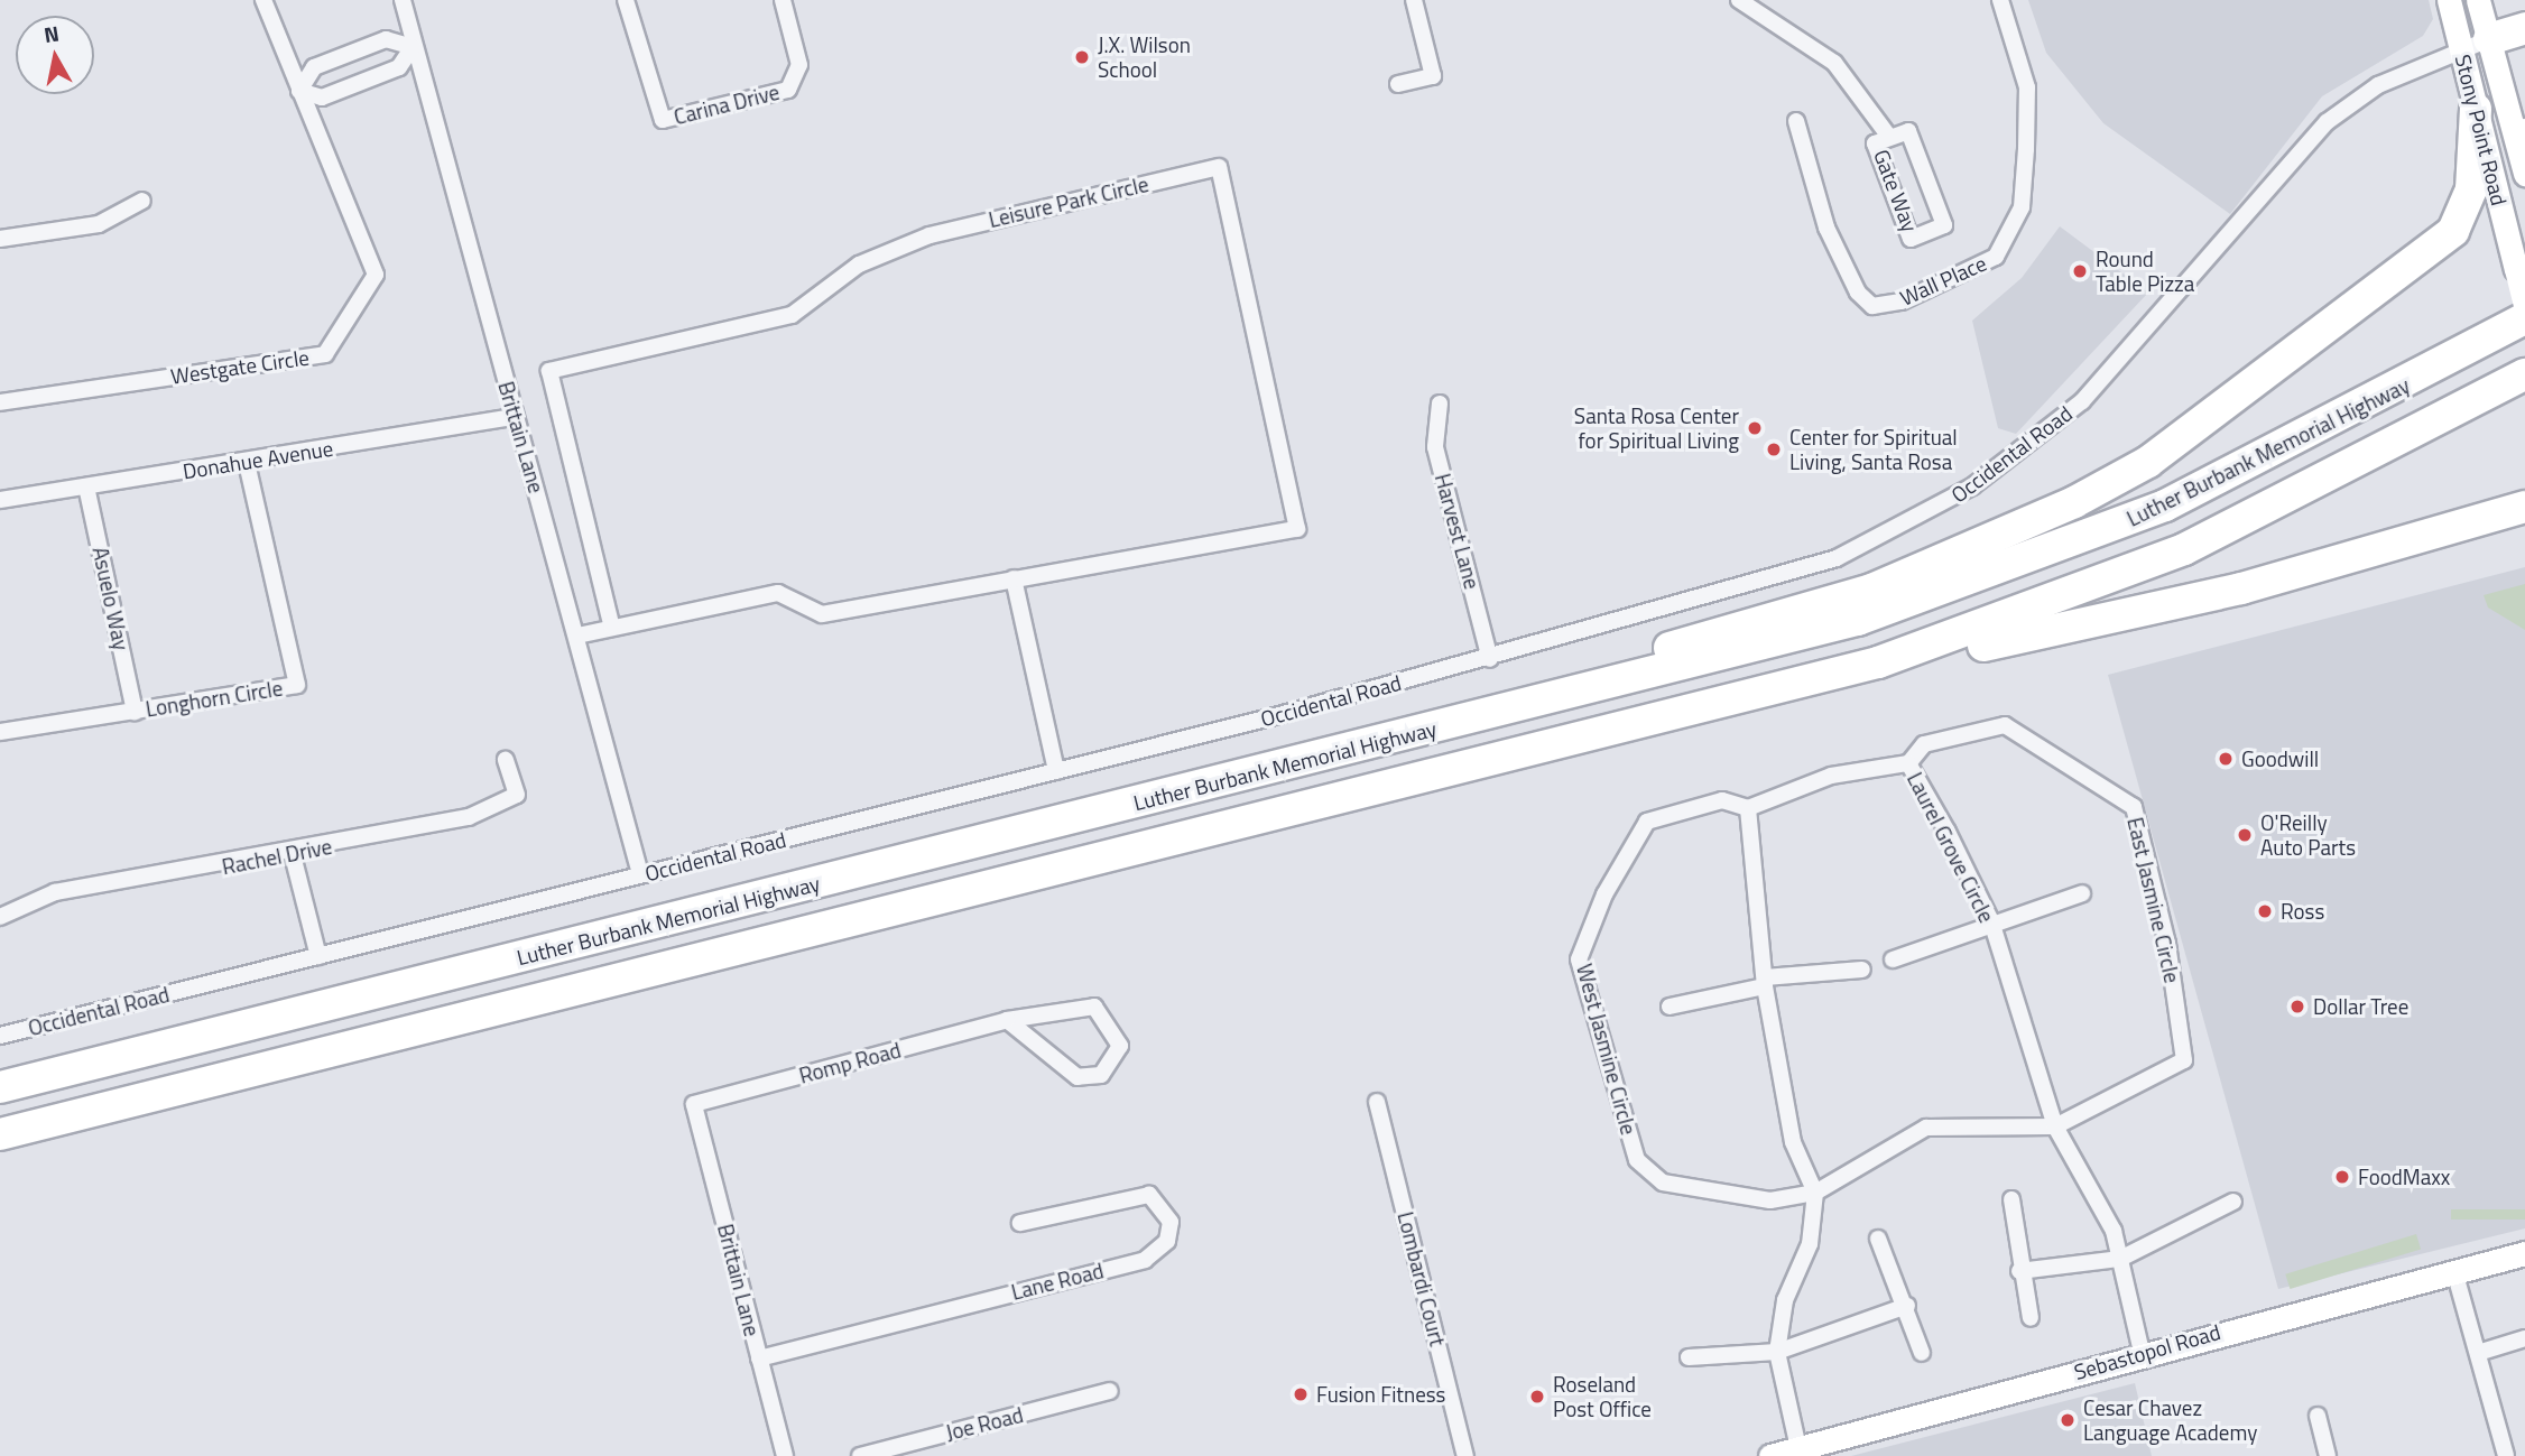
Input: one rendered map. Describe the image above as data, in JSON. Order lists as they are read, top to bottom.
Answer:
{
  "streets": {
    "highway": ["Luther Burbank Memorial Highway"],
    "main road": ["Stony Point Road", "Sebastopol Road"],
    "street": [
      "Carina Drive",
      "Gate Way",
      "Leisure Park Circle",
      "Wall Place",
      "Westgate Circle",
      "Brittain Lane",
      "Occidental Road",
      "Donahue Avenue",
      "Harvest Lane",
      "Asuelo Way",
      "Longhorn Circle",
      "Laurel Grove Circle",
      "Rachel Drive",
      "East Jasmine Circle",
      "West Jasmine Circle",
      "Romp Road",
      "Lombardi Court",
      "Lane Road",
      "Joe Road"
    ]
  },
  "crossings": [
    ["Stony Point Road", "Occidental Road"],
    ["Leisure Park Circle", "Brittain Lane"],
    ["Brittain Lane", "Occidental Road"],
    ["Brittain Lane", "Donahue Avenue"],
    ["Brittain Lane", "Romp Road"],
    ["Brittain Lane", "Lane Road"],
    ["Occidental Road", "Harvest Lane"],
    ["Donahue Avenue", "Asuelo Way"],
    ["Donahue Avenue", "Longhorn Circle"],
    ["Asuelo Way", "Longhorn Circle"],
    ["Laurel Grove Circle", "East Jasmine Circle"],
    ["Laurel Grove Circle", "West Jasmine Circle"],
    ["Laurel Grove Circle", "Sebastopol Road"]
  ],
  "places": [
    "J.X. Wilson School",
    "Round Table Pizza",
    "Santa Rosa Center for Spiritual Living",
    "Center for Spiritual Living, Santa Rosa",
    "Goodwill",
    "O'Reilly Auto Parts",
    "Ross",
    "Dollar Tree",
    "FoodMaxx",
    "Fusion Fitness",
    "Roseland Post Office",
    "Cesar Chavez Language Academy"
  ],
  "north": "top"
}
